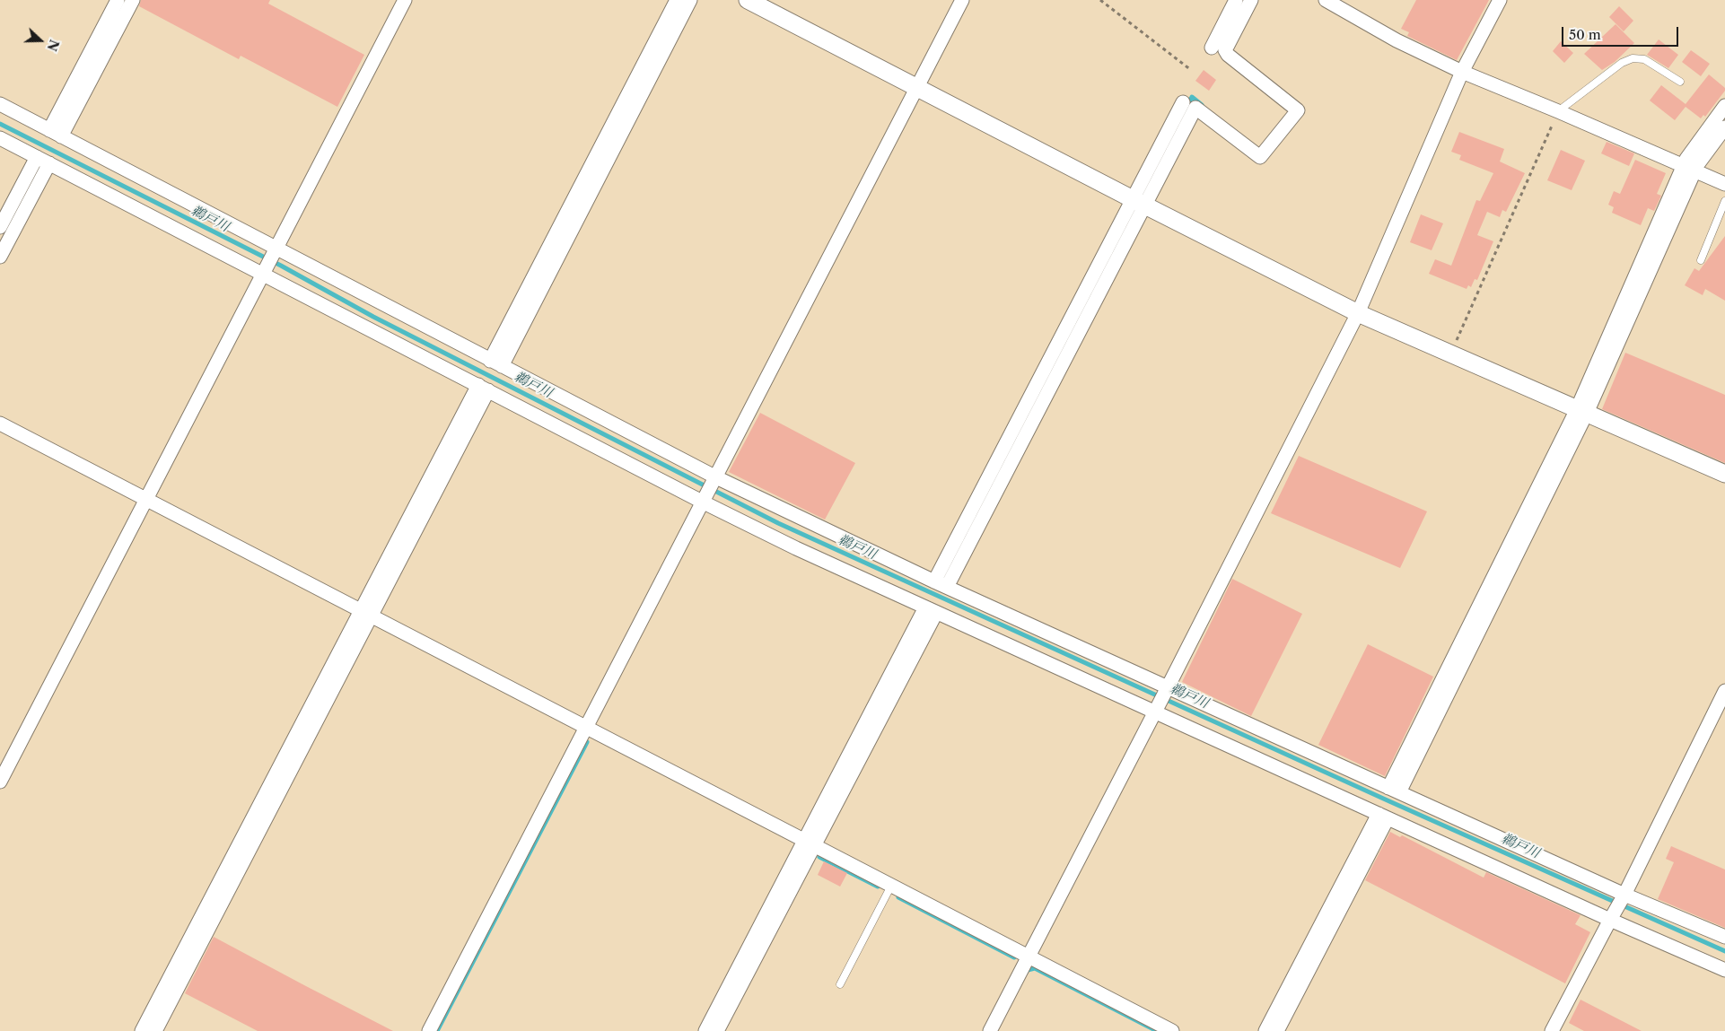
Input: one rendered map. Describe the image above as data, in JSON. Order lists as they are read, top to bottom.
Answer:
{
  "water": ["鵜戸川"],
  "scale_bar": "50 m",
  "north": "right"
}
